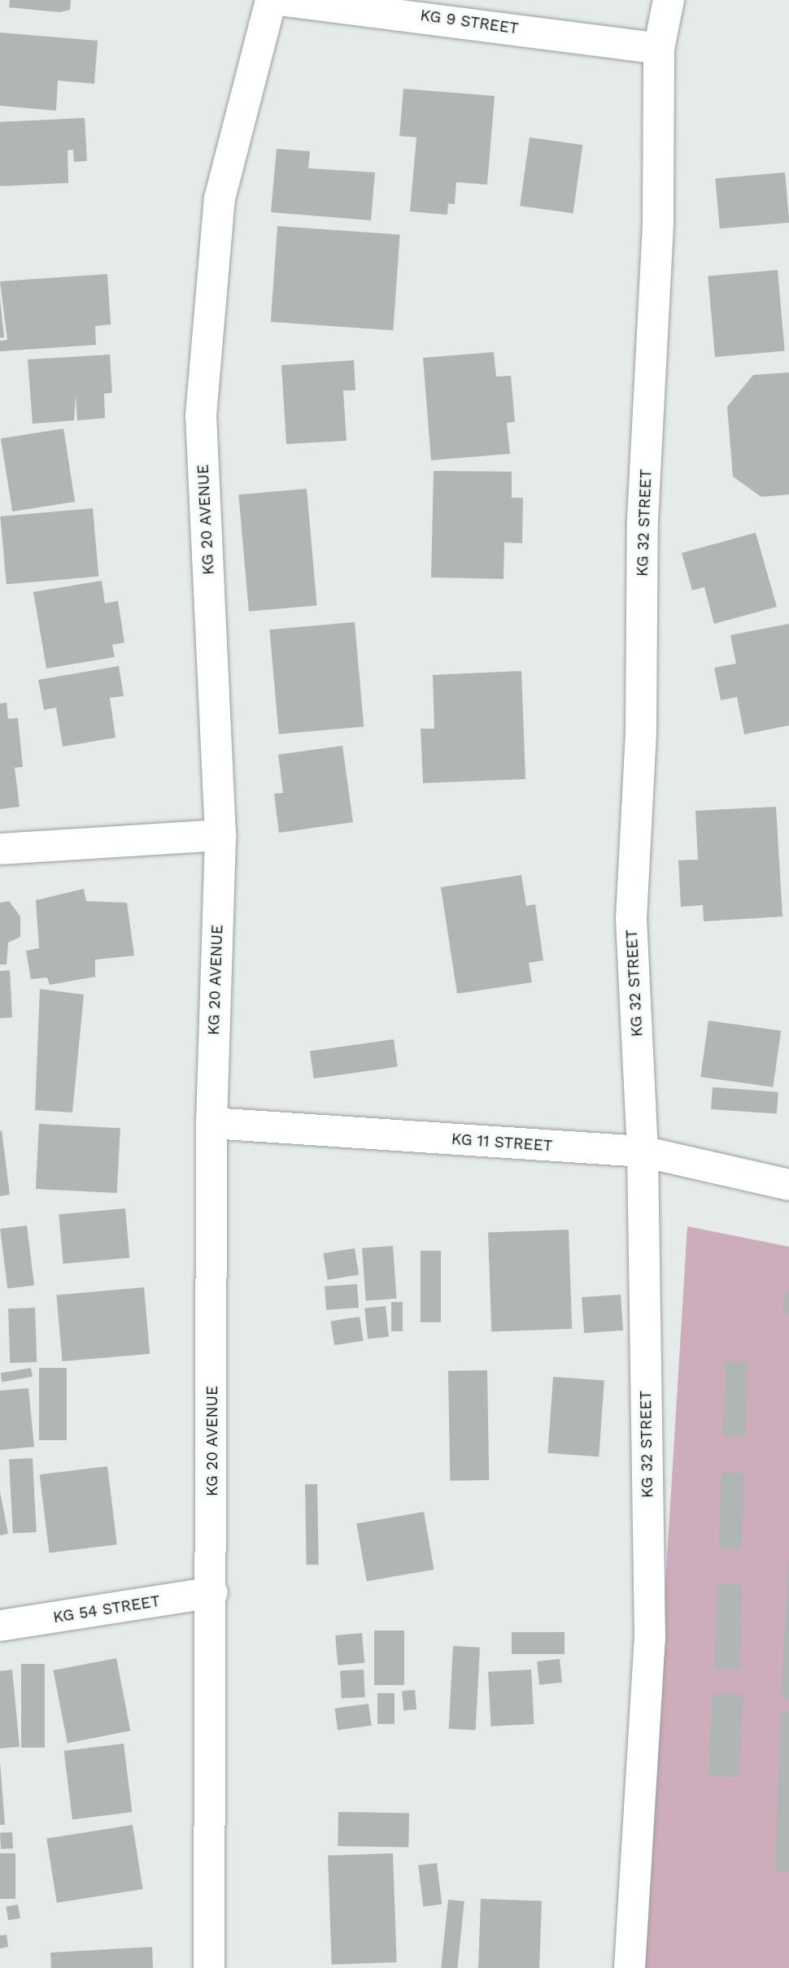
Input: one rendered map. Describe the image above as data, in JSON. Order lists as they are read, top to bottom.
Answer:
{
  "streets": {
    "street": [
      "KG 9 STREET",
      "KG 20 AVENUE",
      "KG 32 STREET",
      "KG 11 STREET",
      "KG 54 STREET"
    ]
  },
  "crossings": [
    ["KG 9 STREET", "KG 32 STREET"],
    ["KG 20 AVENUE", "KG 11 STREET"],
    ["KG 20 AVENUE", "KG 54 STREET"],
    ["KG 32 STREET", "KG 11 STREET"]
  ]
}
